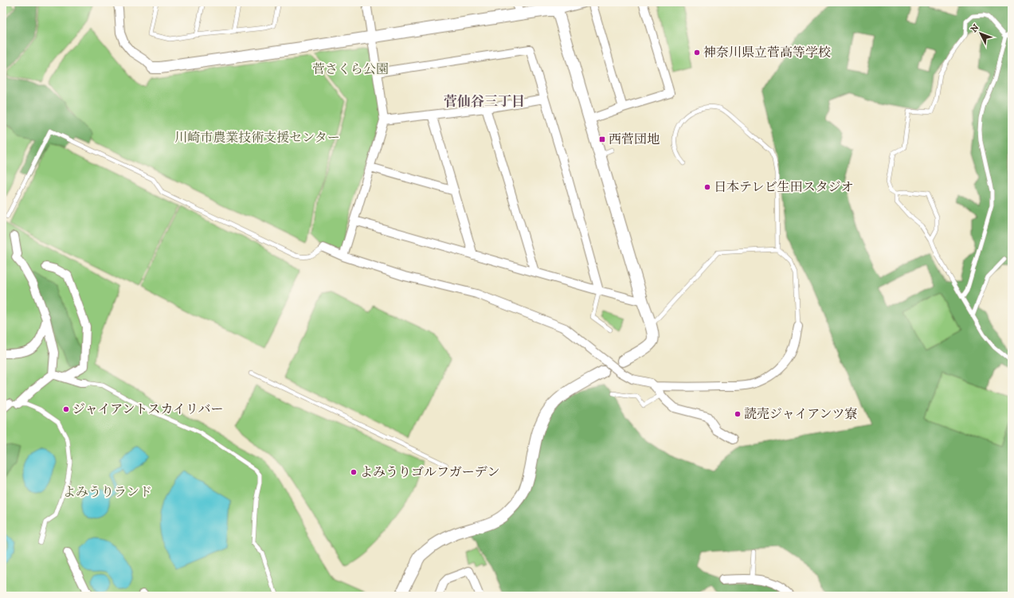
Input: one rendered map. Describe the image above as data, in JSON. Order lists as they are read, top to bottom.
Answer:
{
  "districts": ["菅仙谷三丁目"],
  "parks": ["菅さくら公園", "川崎市農業技術支援センター", "よみうりランド"],
  "places": {
    "other": [
      "神奈川県立菅高等学校",
      "日本テレビ生田スタジオ",
      "ジャイアントスカイリバー",
      "読売ジャイアンツ寮",
      "よみうりゴルフガーデン"
    ],
    "transit": ["西菅団地"]
  },
  "north": "top left"
}
